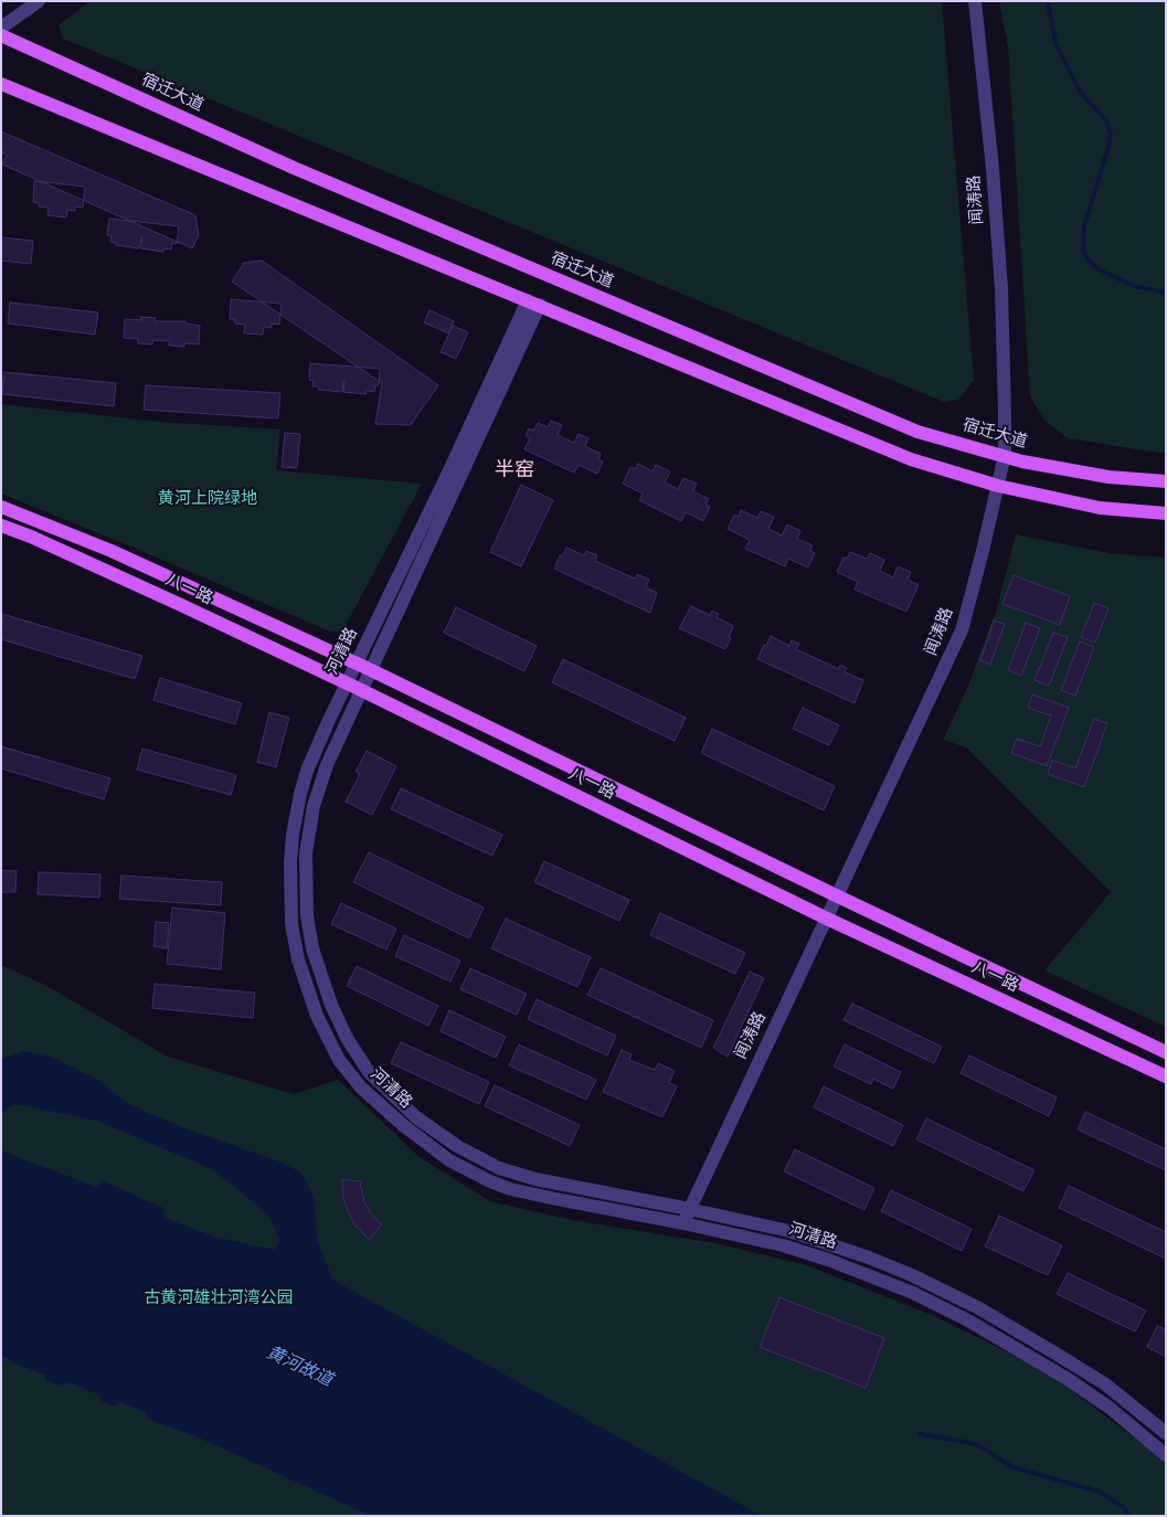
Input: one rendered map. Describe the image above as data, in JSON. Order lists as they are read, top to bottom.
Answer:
{
  "streets": {
    "main road": ["宿迁大道", "八一路"],
    "street": ["闻涛路", "河清路"]
  },
  "crossings": [
    ["宿迁大道", "闻涛路"],
    ["闻涛路", "八一路"],
    ["闻涛路", "河清路"],
    ["八一路", "河清路"]
  ],
  "districts": ["半窑"],
  "water": ["黄河故道"],
  "parks": ["黄河上院绿地", "古黄河雄壮河湾公园"]
}
